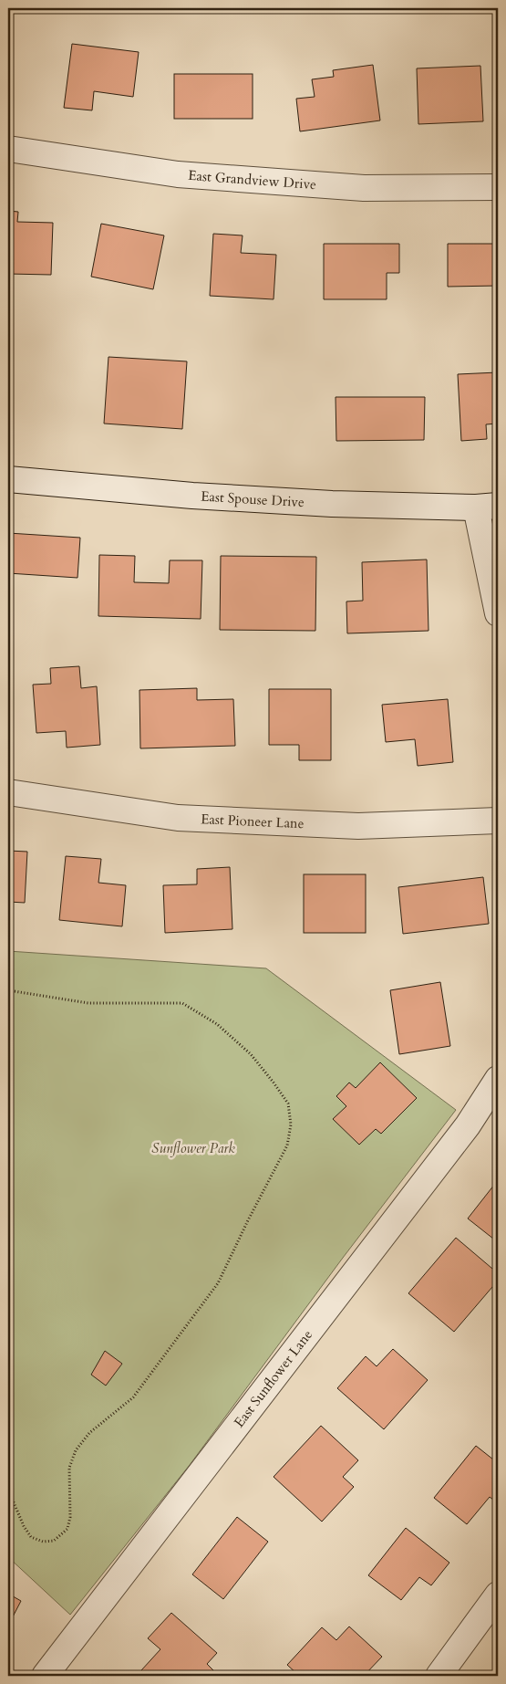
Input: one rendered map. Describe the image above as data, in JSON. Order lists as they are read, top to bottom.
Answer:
{
  "streets": {
    "street": [
      "East Grandview Drive",
      "East Spouse Drive",
      "East Pioneer Lane",
      "East Sunflower Lane"
    ]
  },
  "parks": ["Sunflower Park"]
}
